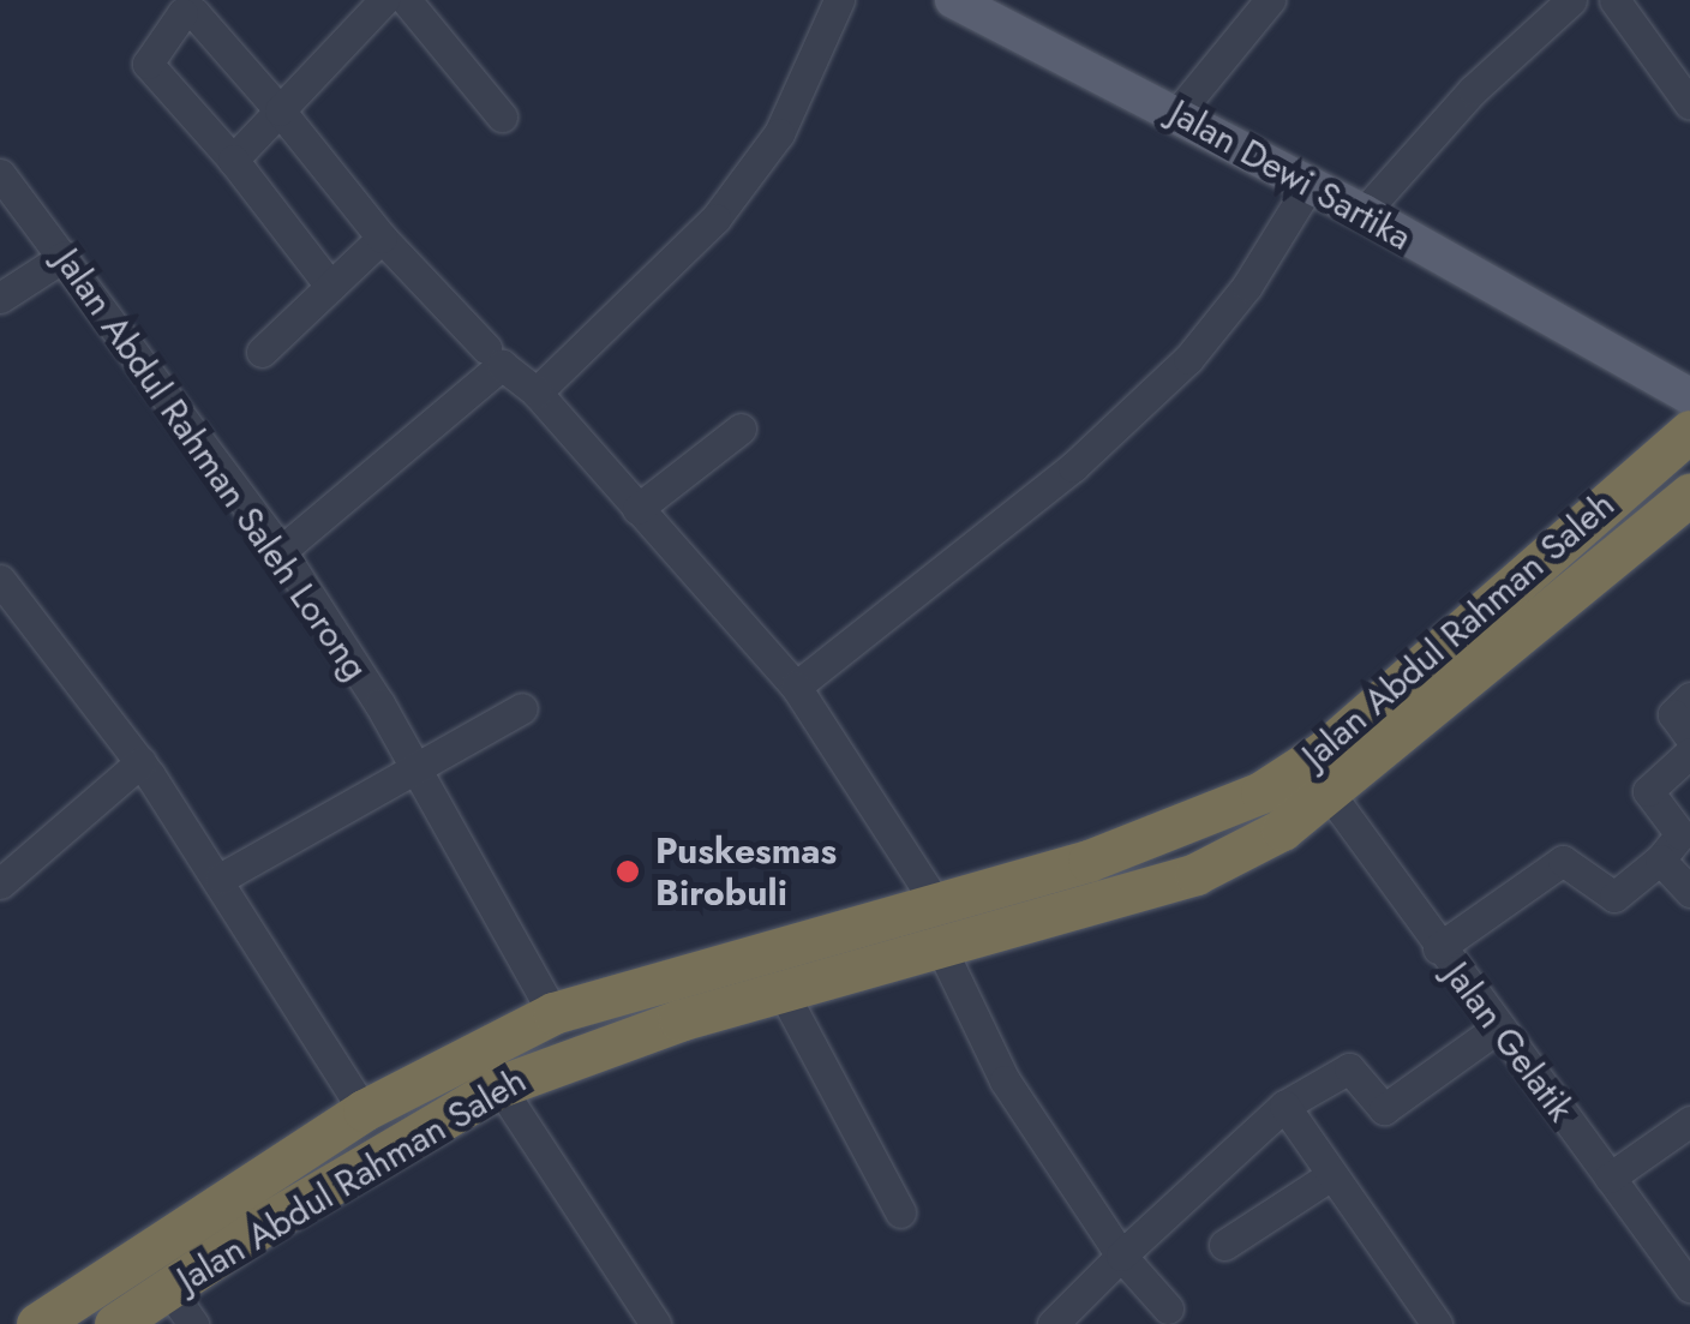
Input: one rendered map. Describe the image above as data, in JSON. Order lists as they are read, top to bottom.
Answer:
{
  "streets": {
    "highway": ["Jalan Abdul Rahman Saleh"],
    "main road": ["Jalan Dewi Sartika"],
    "street": ["Jalan Abdul Rahman Saleh Lorong", "Jalan Gelatik"]
  },
  "crossings": [
    ["Jalan Abdul Rahman Saleh Lorong", "Jalan Abdul Rahman Saleh"],
    ["Jalan Abdul Rahman Saleh", "Jalan Gelatik"]
  ],
  "places": ["Puskesmas Birobuli"]
}
